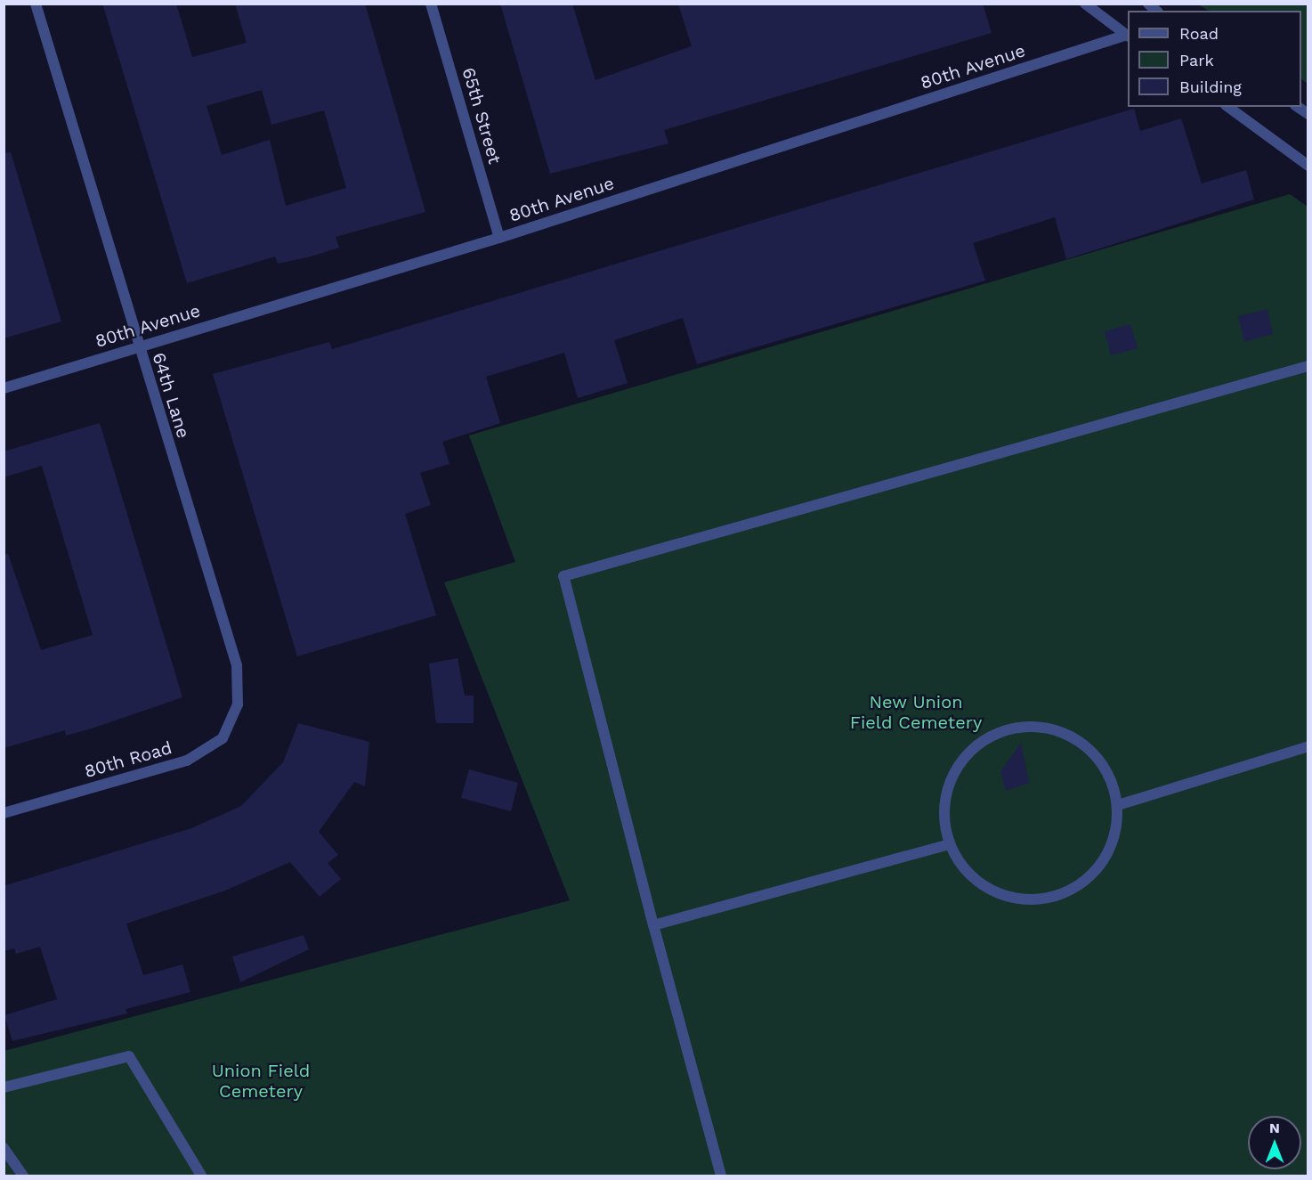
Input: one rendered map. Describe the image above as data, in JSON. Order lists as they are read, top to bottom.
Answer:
{
  "streets": {
    "street": [
      "80th Avenue",
      "65th Street",
      "64th Lane",
      "80th Road"
    ]
  },
  "crossings": [
    ["80th Avenue", "65th Street"],
    ["80th Avenue", "64th Lane"],
    ["64th Lane", "80th Road"]
  ],
  "parks": ["New Union Field Cemetery", "Union Field Cemetery"],
  "legend": ["Road", "Park", "Building"],
  "north": "top"
}
